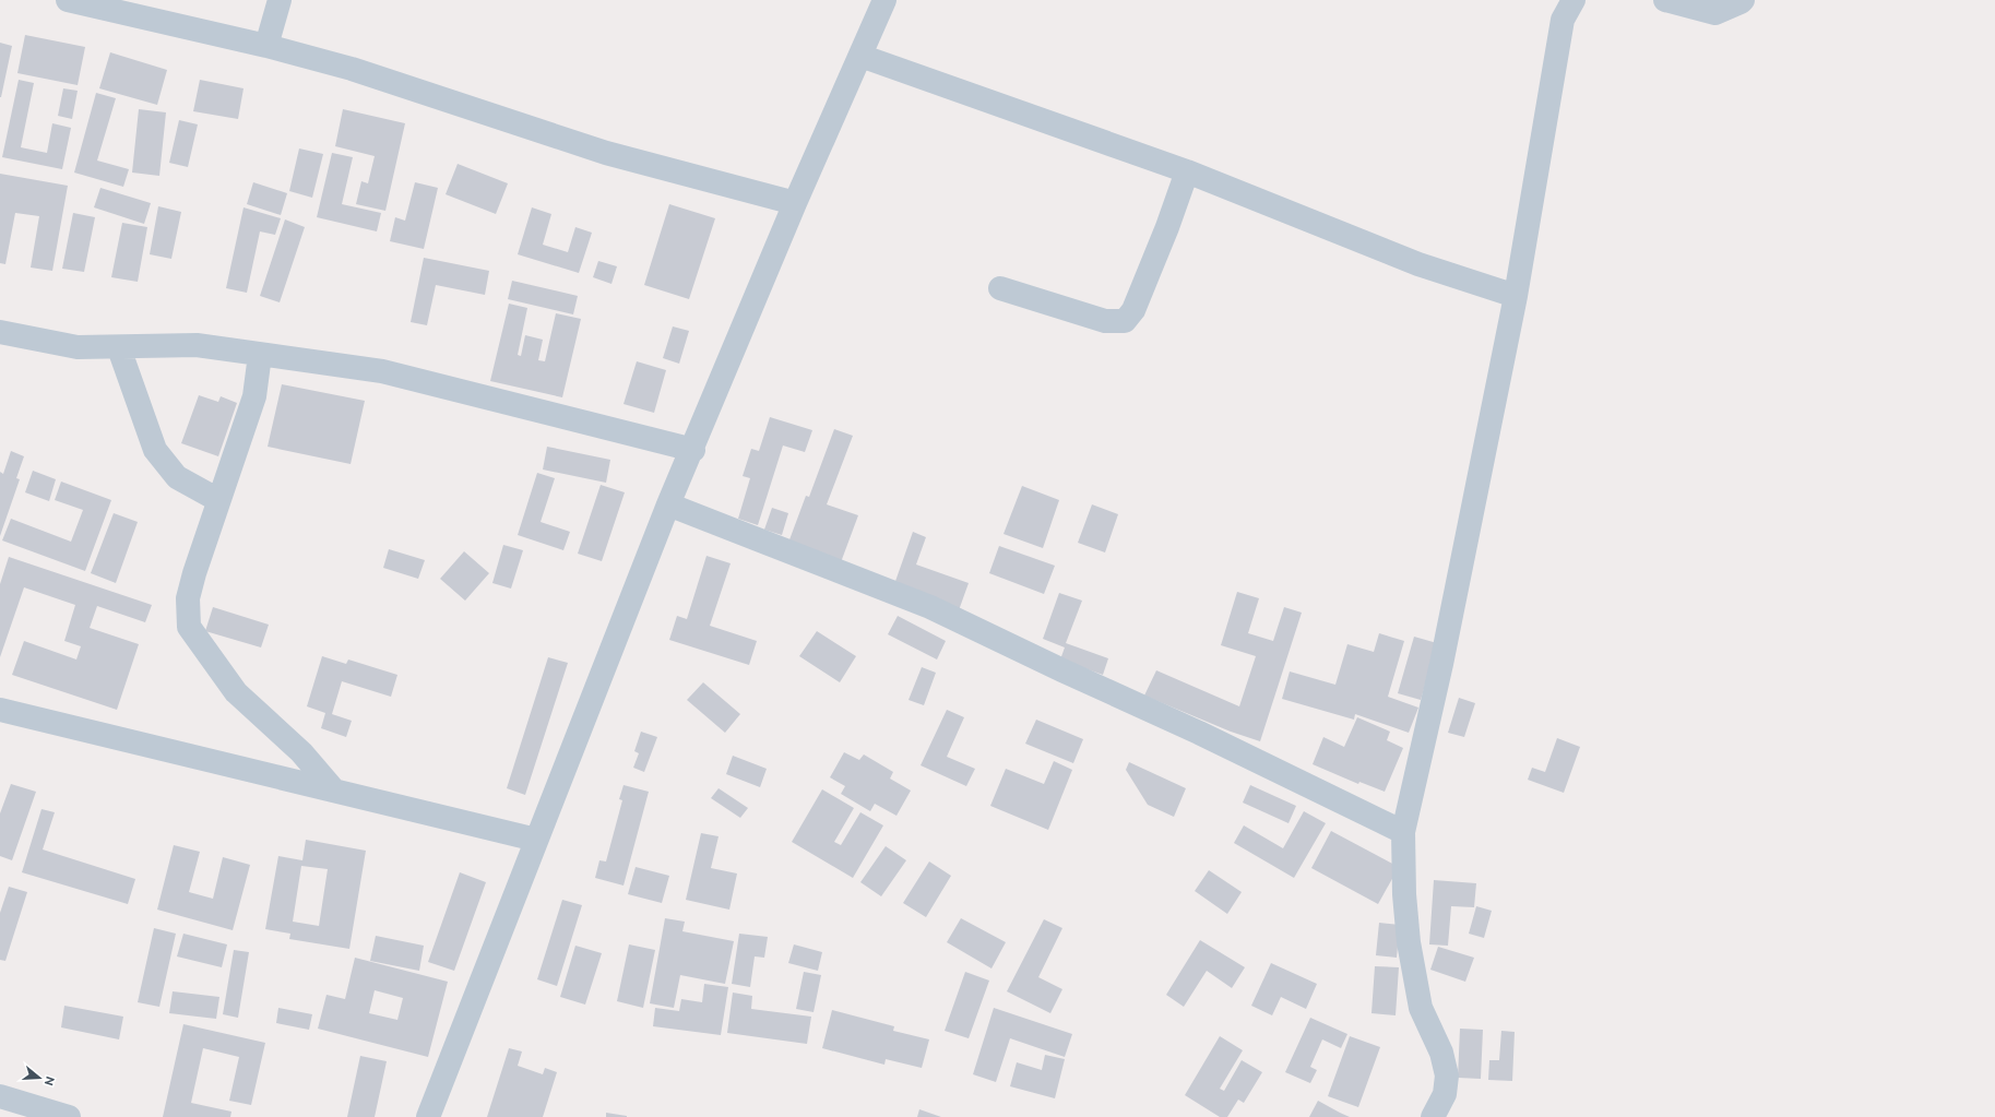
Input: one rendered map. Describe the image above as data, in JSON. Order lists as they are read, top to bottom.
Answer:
{
  "north": "right"
}
